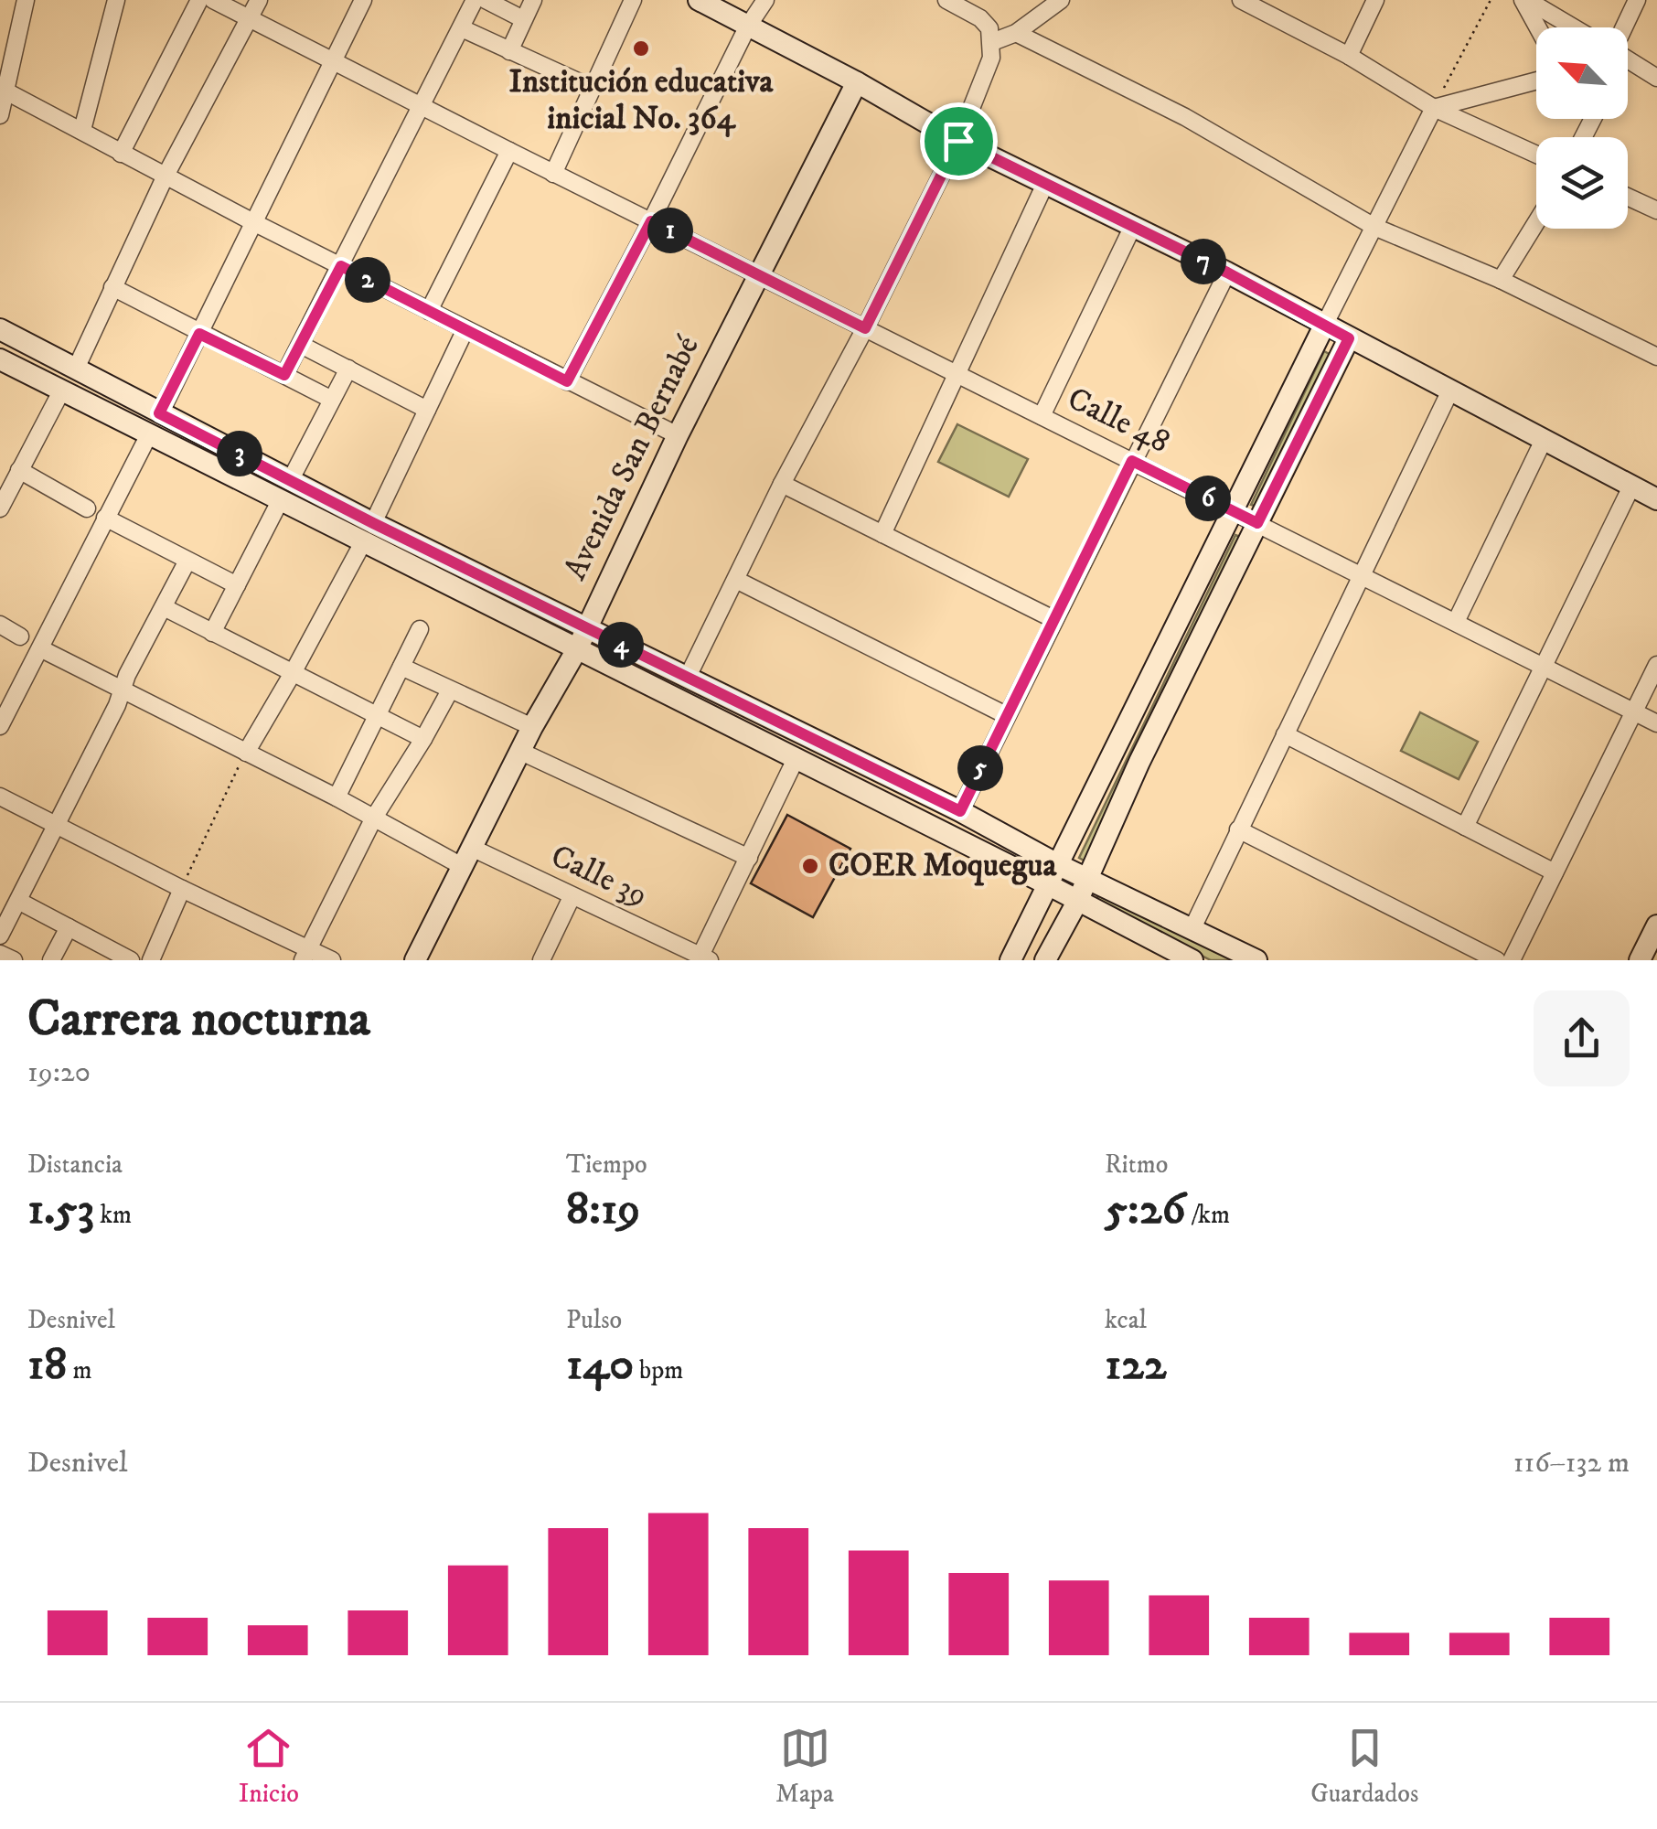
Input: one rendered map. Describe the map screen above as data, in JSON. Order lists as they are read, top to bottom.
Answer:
{
  "streets": {
    "street": ["Calle 48", "Avenida San Bernabé", "Calle 39"]
  },
  "crossings": [
    ["Calle 48", "Avenida San Bernabé"],
    ["Avenida San Bernabé", "Calle 39"]
  ],
  "places": ["Institución educativa inicial No. 364", "COER Moquegua"],
  "north": "top left",
  "page": {
    "pins": [
      "1",
      "7",
      "2",
      "3",
      "6",
      "4",
      "5"
    ],
    "heading": ["Carrera nocturna", "19:20"],
    "stats": [
      ["Distancia", "1.53 km"],
      ["Tiempo", "8:19"],
      ["Ritmo", "5:26 /km"],
      ["Desnivel", "18 m"],
      ["Pulso", "140 bpm"],
      ["kcal", "122"]
    ],
    "chart": ["Desnivel", "116–132 m"],
    "tabs": ["Inicio", "Mapa", "Guardados"]
  }
}
